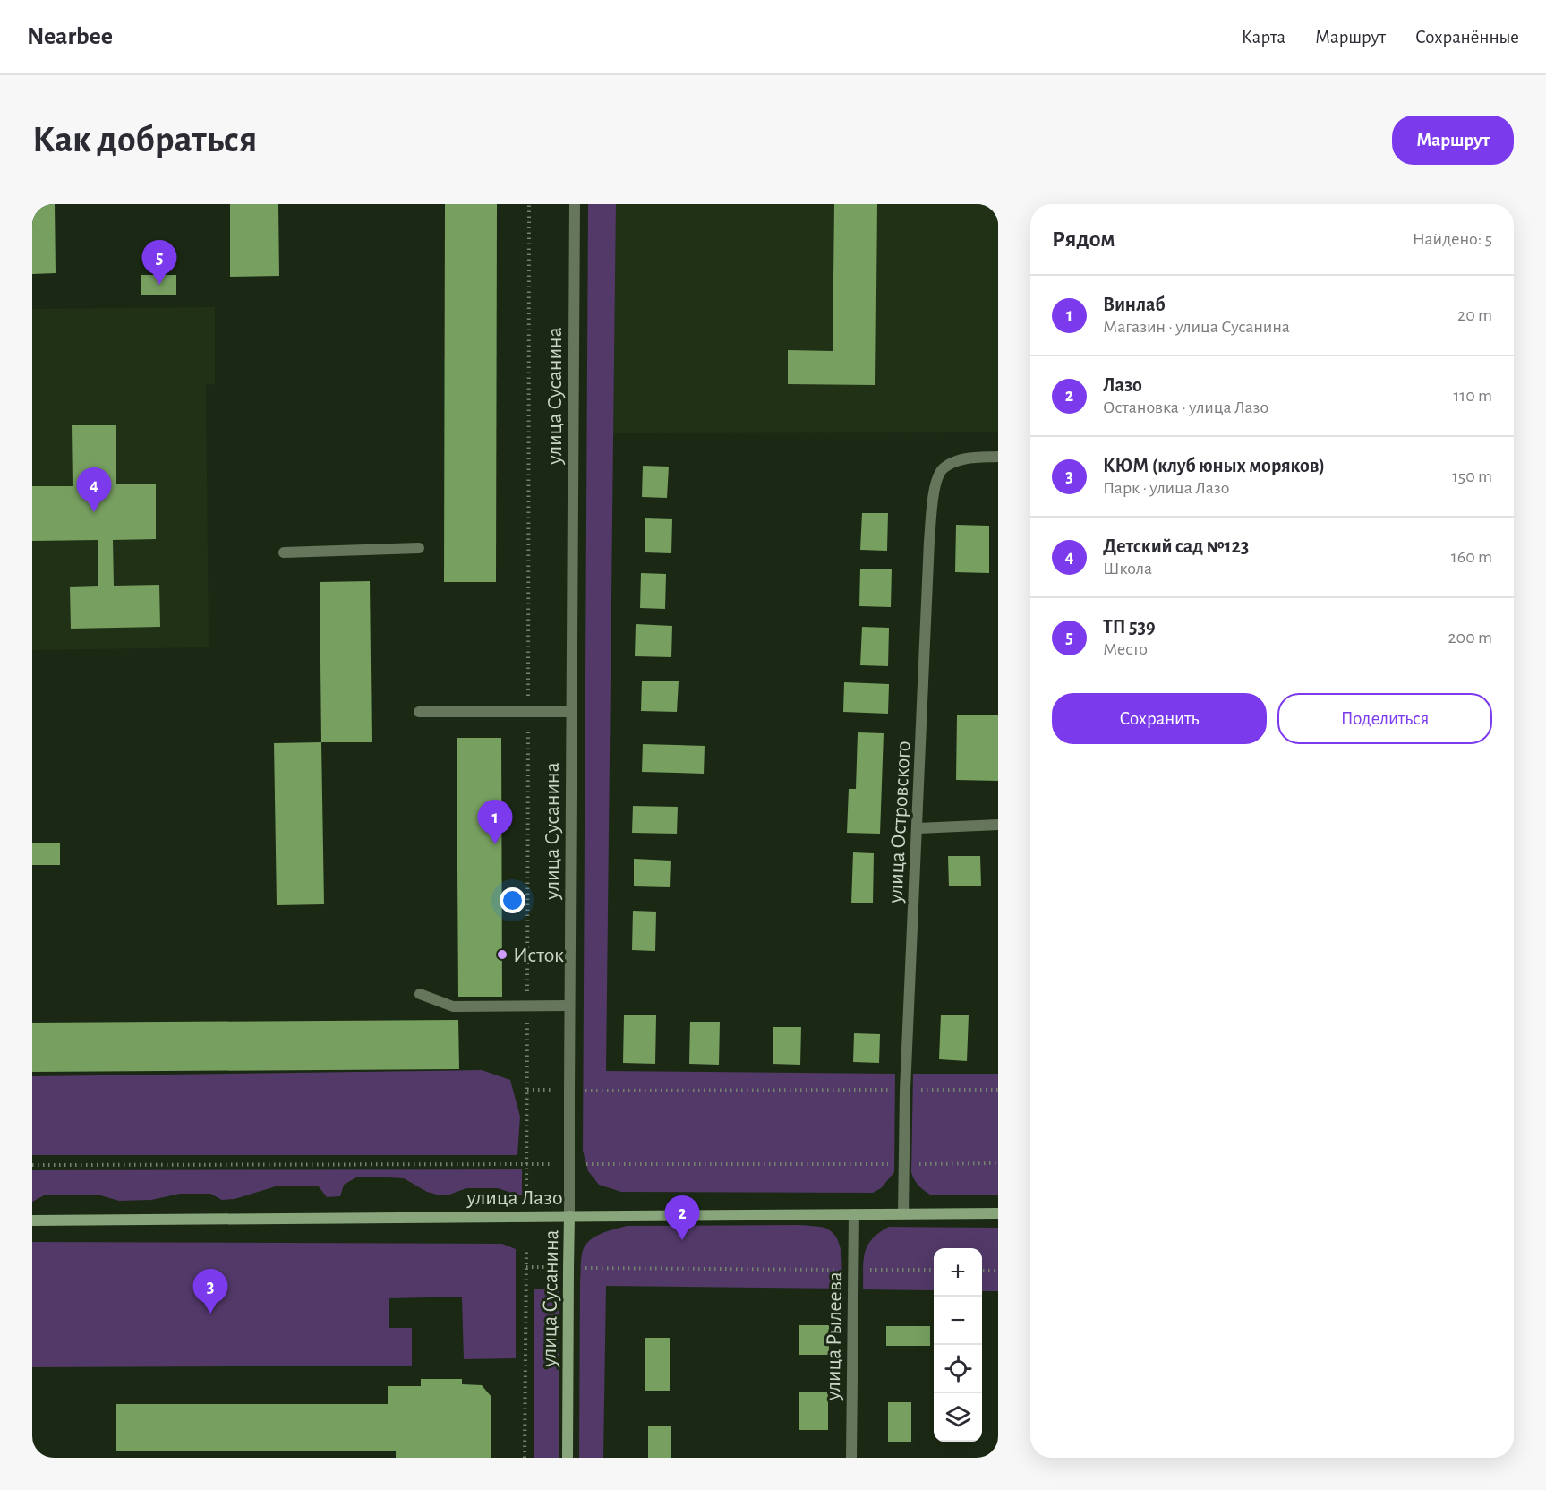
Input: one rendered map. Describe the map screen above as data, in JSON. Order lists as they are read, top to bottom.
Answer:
{
  "streets": {
    "main road": ["улица Сусанина", "улица Лазо"],
    "street": ["улица Островского", "улица Рылеева"]
  },
  "crossings": [
    ["улица Сусанина", "улица Лазо"],
    ["улица Островского", "улица Лазо"],
    ["улица Лазо", "улица Рылеева"]
  ],
  "places": ["Исток"],
  "page": {
    "header": "Nearbee",
    "nav": ["Карта", "Маршрут", "Сохранённые"],
    "buttons": [
      "Маршрут",
      ["Сохранить", "Поделиться"]
    ],
    "title": "Как добраться",
    "heading": ["Рядом", "Найдено: 5"],
    "pins": [
      "5",
      "4",
      "1",
      "2",
      "3"
    ],
    "list": [
      {
        "mark": "1",
        "name": "Винлаб",
        "note": "Магазин · улица Сусанина",
        "value": "20 m"
      },
      {
        "mark": "2",
        "name": "Лазо",
        "note": "Остановка · улица Лазо",
        "value": "110 m"
      },
      {
        "mark": "3",
        "name": "КЮМ (клуб юных моряков)",
        "note": "Парк · улица Лазо",
        "value": "150 m"
      },
      {
        "mark": "4",
        "name": "Детский сад №123",
        "note": "Школа",
        "value": "160 m"
      },
      {
        "mark": "5",
        "name": "ТП 539",
        "note": "Место",
        "value": "200 m"
      }
    ],
    "map_buttons": ["+", "−"]
  }
}
